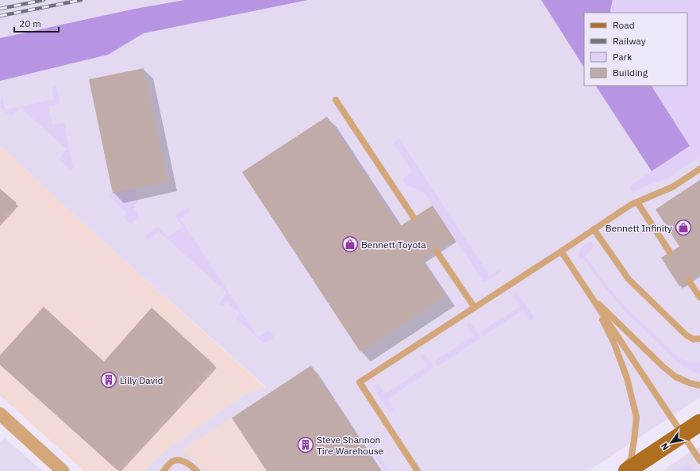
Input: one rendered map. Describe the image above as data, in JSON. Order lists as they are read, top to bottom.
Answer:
{
  "places": {
    "shop": ["Bennett Infinity", "Bennett Toyota"],
    "building": ["Lilly David", "Steve Shannon Tire Warehouse"]
  },
  "legend": [
    "Road",
    "Railway",
    "Park",
    "Building"
  ],
  "scale_bar": "20 m",
  "north": "bottom left"
}
